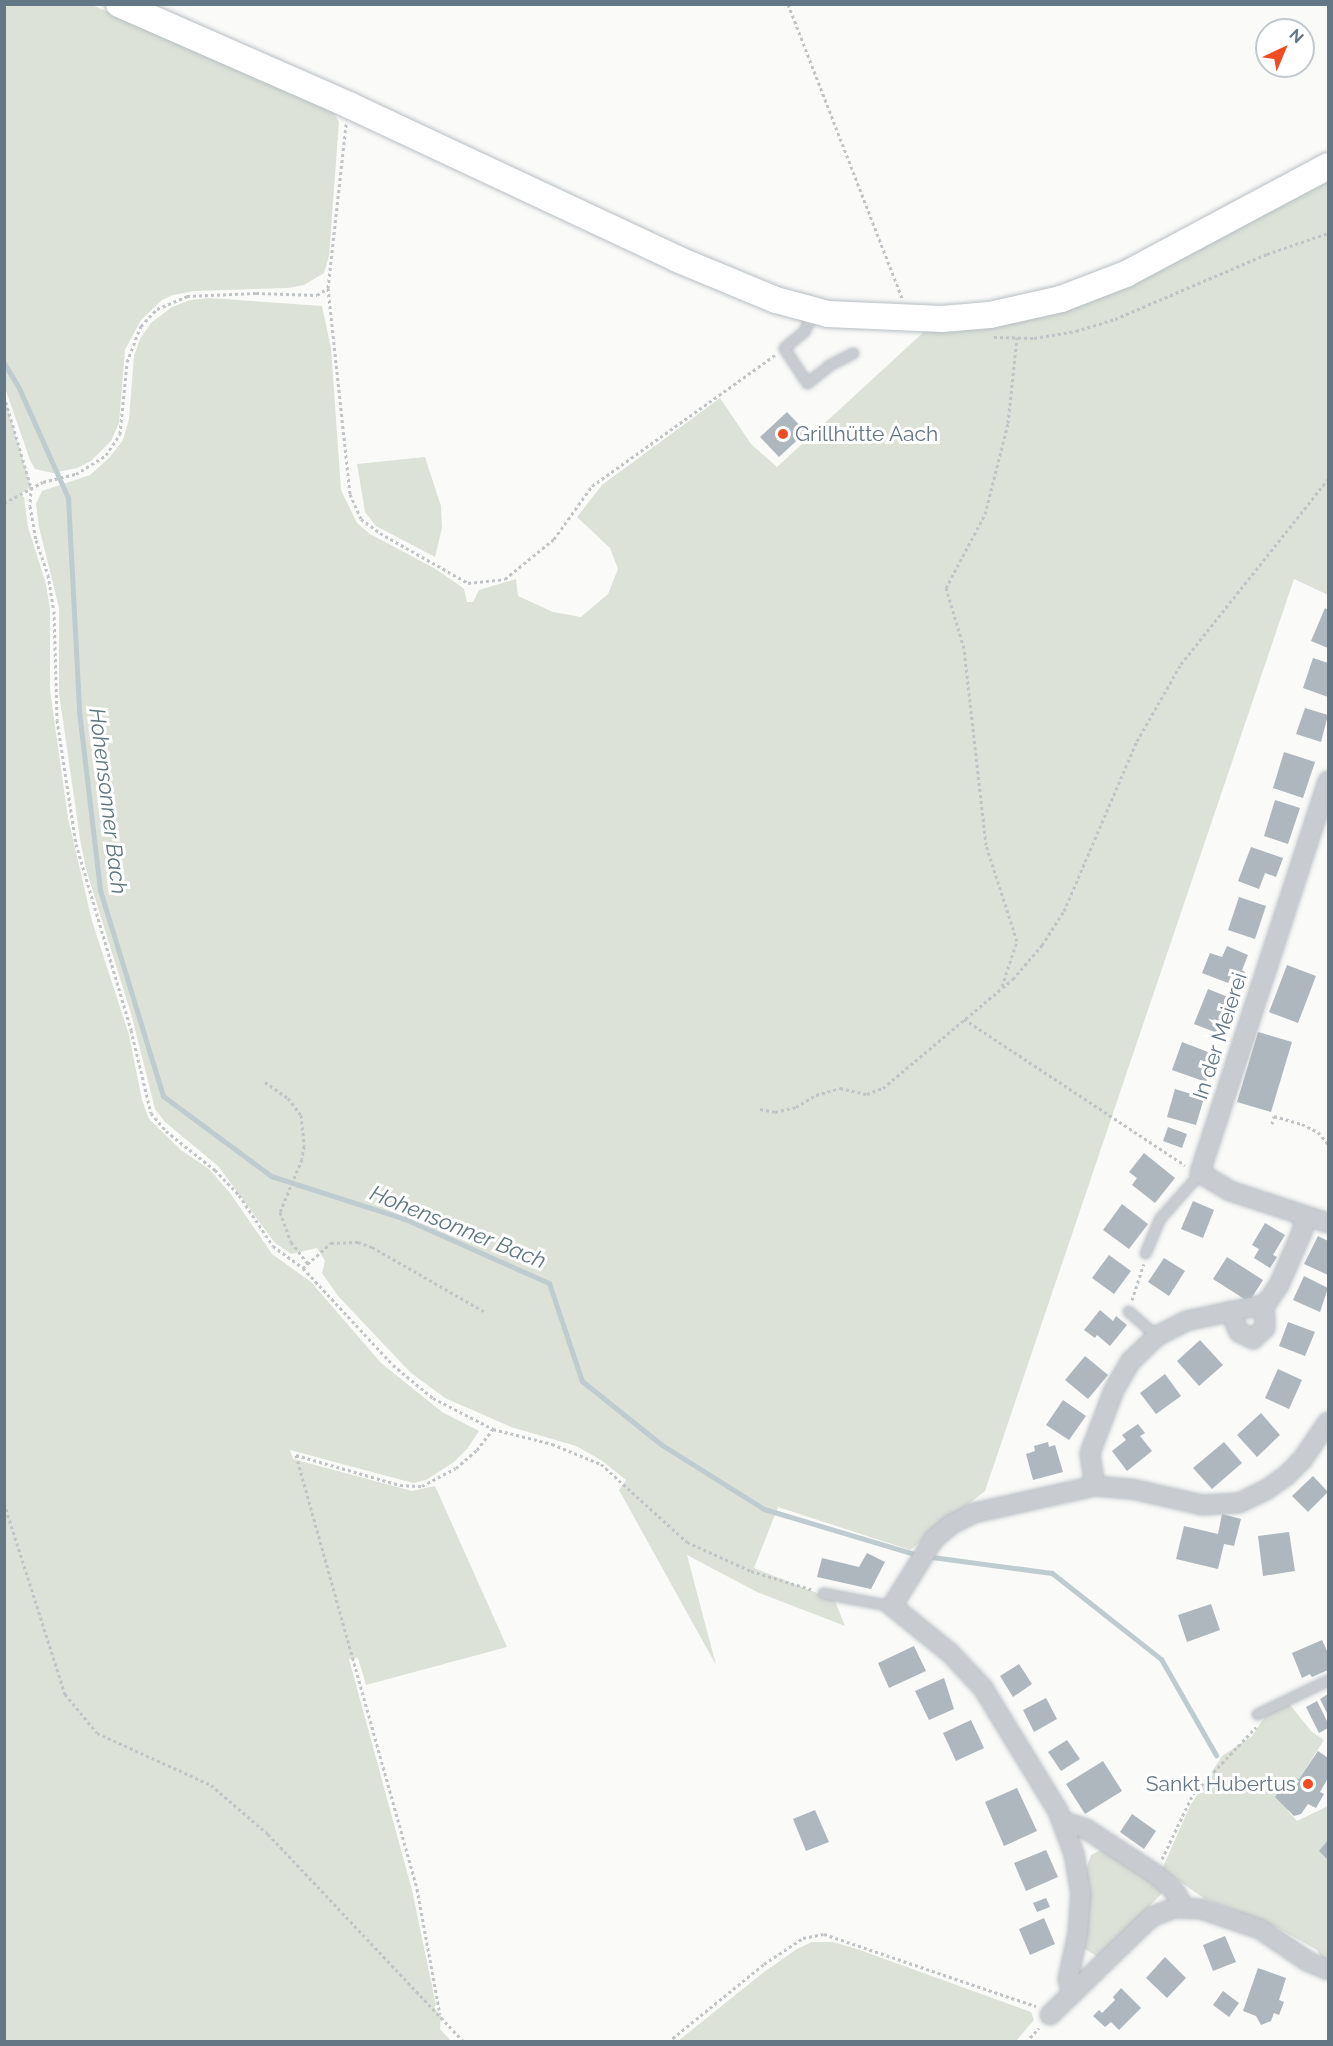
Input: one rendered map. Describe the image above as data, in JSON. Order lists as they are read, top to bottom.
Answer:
{
  "streets": {
    "street": ["In der Meierei"]
  },
  "water": ["Hohensonner Bach"],
  "places": ["Grillhütte Aach", "Sankt Hubertus"],
  "north": "top right"
}
